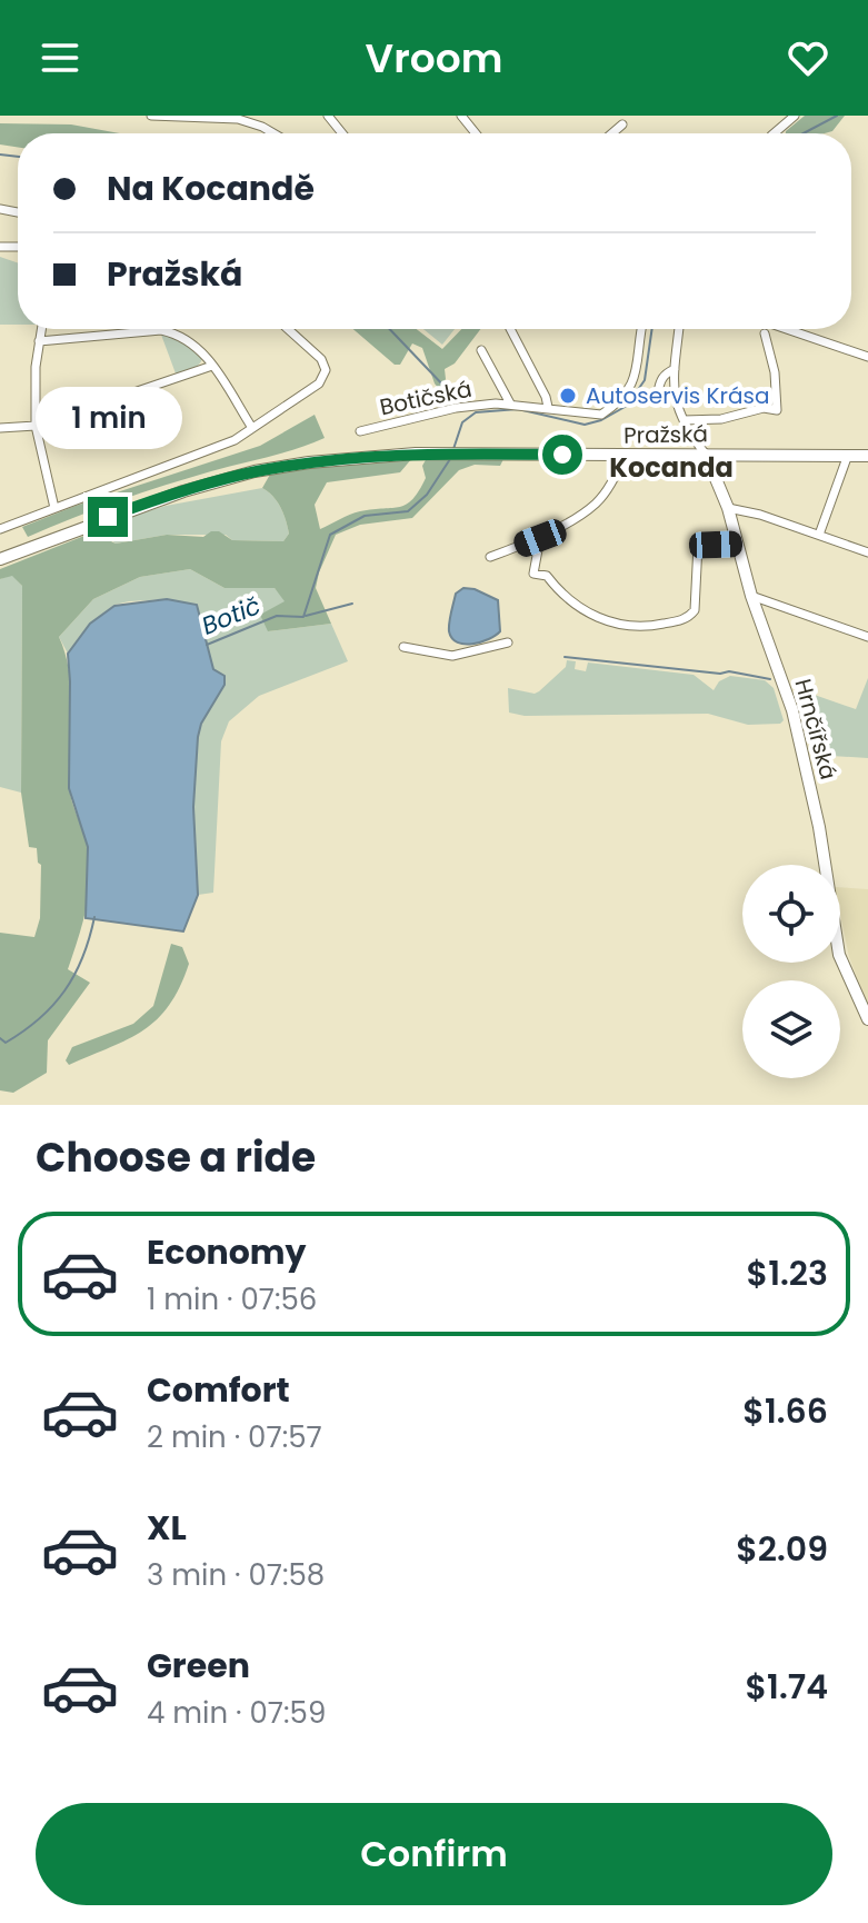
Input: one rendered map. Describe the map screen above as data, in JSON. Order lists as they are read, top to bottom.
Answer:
{
  "streets": {
    "main road": ["Pražská", "Hrnčířská"],
    "street": ["Botičská"]
  },
  "crossings": [
    ["Pražská", "Hrnčířská"]
  ],
  "districts": ["Kocanda"],
  "water": ["Botič"],
  "places": ["Autoservis Krása"],
  "page": {
    "header": "Vroom",
    "banner": ["Na Kocandě", "Pražská"],
    "bubble": "1 min",
    "heading": "Choose a ride",
    "list": [
      {
        "name": "Economy",
        "note": "1 min · 07:56",
        "value": "$1.23"
      },
      {
        "name": "Comfort",
        "note": "2 min · 07:57",
        "value": "$1.66"
      },
      {
        "name": "XL",
        "note": "3 min · 07:58",
        "value": "$2.09"
      },
      {
        "name": "Green",
        "note": "4 min · 07:59",
        "value": "$1.74"
      }
    ],
    "buttons": "Confirm"
  }
}
